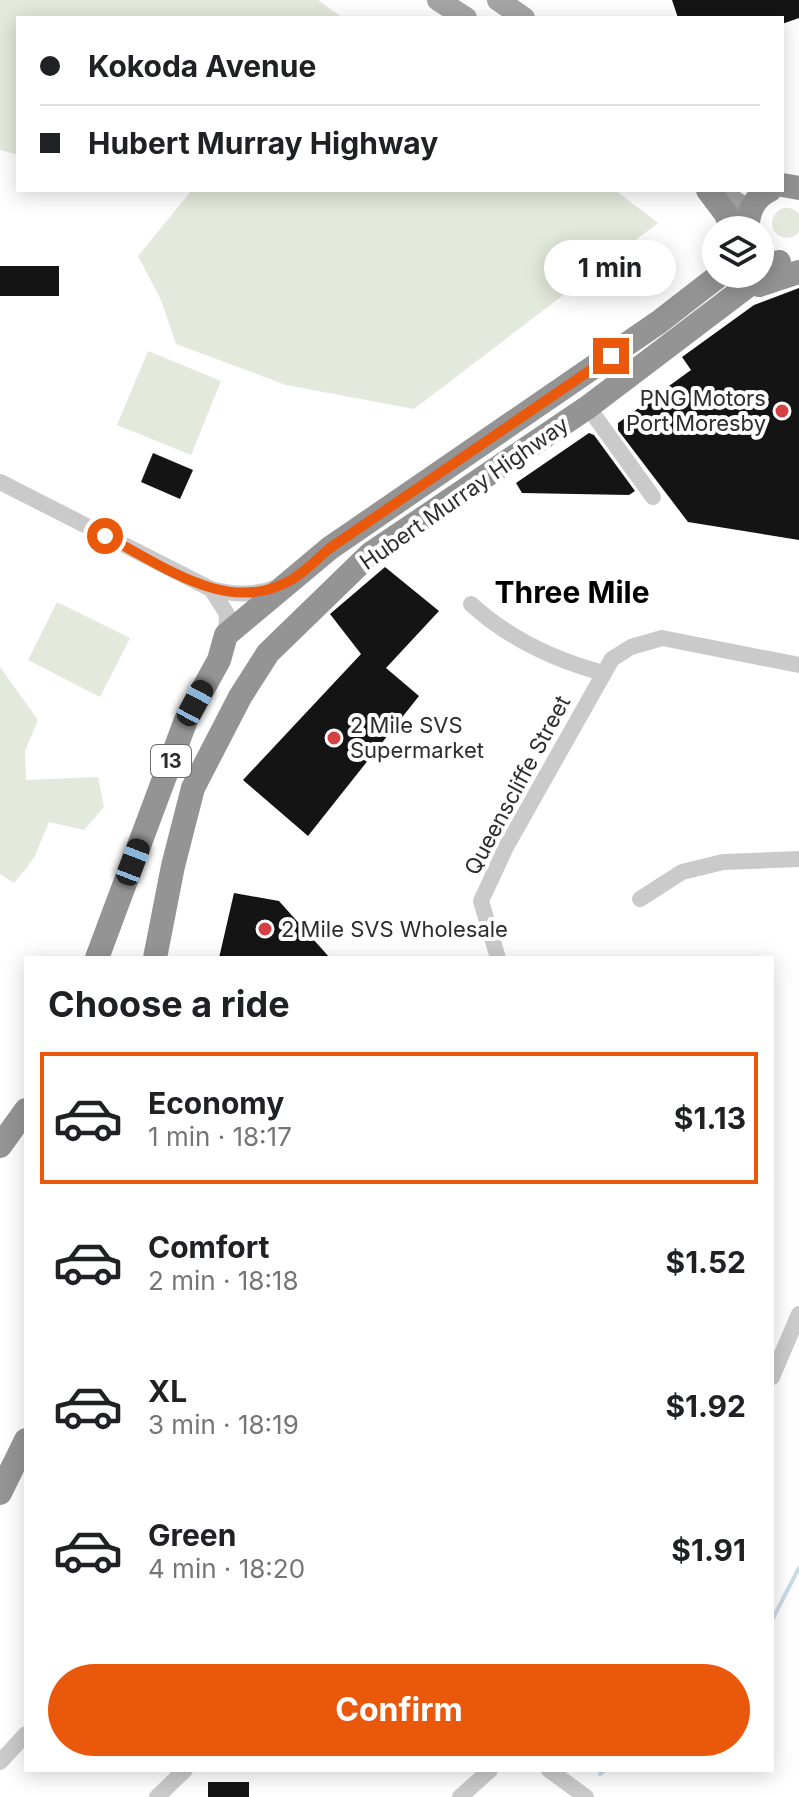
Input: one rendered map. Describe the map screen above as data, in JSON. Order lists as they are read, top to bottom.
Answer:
{
  "streets": {
    "highway": ["Hubert Murray Highway", "13"],
    "street": ["Queenscliffe Street"]
  },
  "districts": ["Three Mile"],
  "places": ["PNG Motors Port Moresby", "2 Mile SVS Supermarket", "2 Mile SVS Wholesale"],
  "page": {
    "banner": ["Kokoda Avenue", "Hubert Murray Highway"],
    "bubble": "1 min",
    "heading": "Choose a ride",
    "list": [
      {
        "name": "Economy",
        "note": "1 min · 18:17",
        "value": "$1.13"
      },
      {
        "name": "Comfort",
        "note": "2 min · 18:18",
        "value": "$1.52"
      },
      {
        "name": "XL",
        "note": "3 min · 18:19",
        "value": "$1.92"
      },
      {
        "name": "Green",
        "note": "4 min · 18:20",
        "value": "$1.91"
      }
    ],
    "buttons": "Confirm"
  }
}
